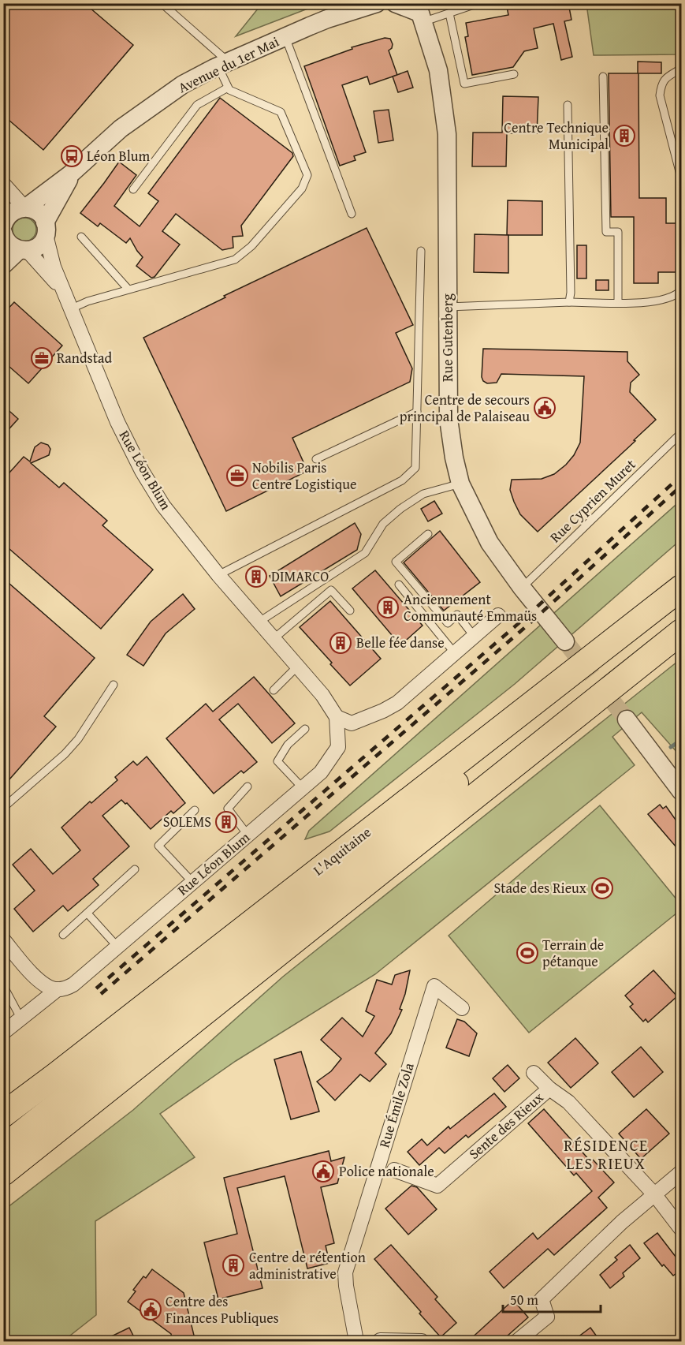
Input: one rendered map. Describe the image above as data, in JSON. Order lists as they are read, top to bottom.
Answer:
{
  "streets": {
    "highway": ["L'Aquitaine"],
    "street": [
      "Avenue du 1er Mai",
      "Rue Gutenberg",
      "Rue Léon Blum",
      "Rue Émile Zola",
      "Sente des Rieux"
    ],
    "lane": ["Rue Cyprien Muret"]
  },
  "crossings": [
    ["Avenue du 1er Mai", "Rue Léon Blum"],
    ["Rue Gutenberg", "Rue Cyprien Muret"]
  ],
  "districts": ["RÉSIDENCE LES RIEUX"],
  "places": {
    "building": [
      "Centre Technique Municipal",
      "DIMARCO",
      "Anciennement Communauté Emmaüs",
      "Belle fée danse",
      "SOLEMS",
      "Centre de rétention administrative"
    ],
    "bus stop": ["Léon Blum"],
    "office": ["Randstad", "Nobilis Paris Centre Logistique"],
    "public building": ["Centre de secours principal de Palaiseau", "Police nationale", "Centre des Finances Publiques"],
    "sports": ["Stade des Rieux", "Terrain de pétanque"]
  },
  "scale_bar": "50 m"
}
